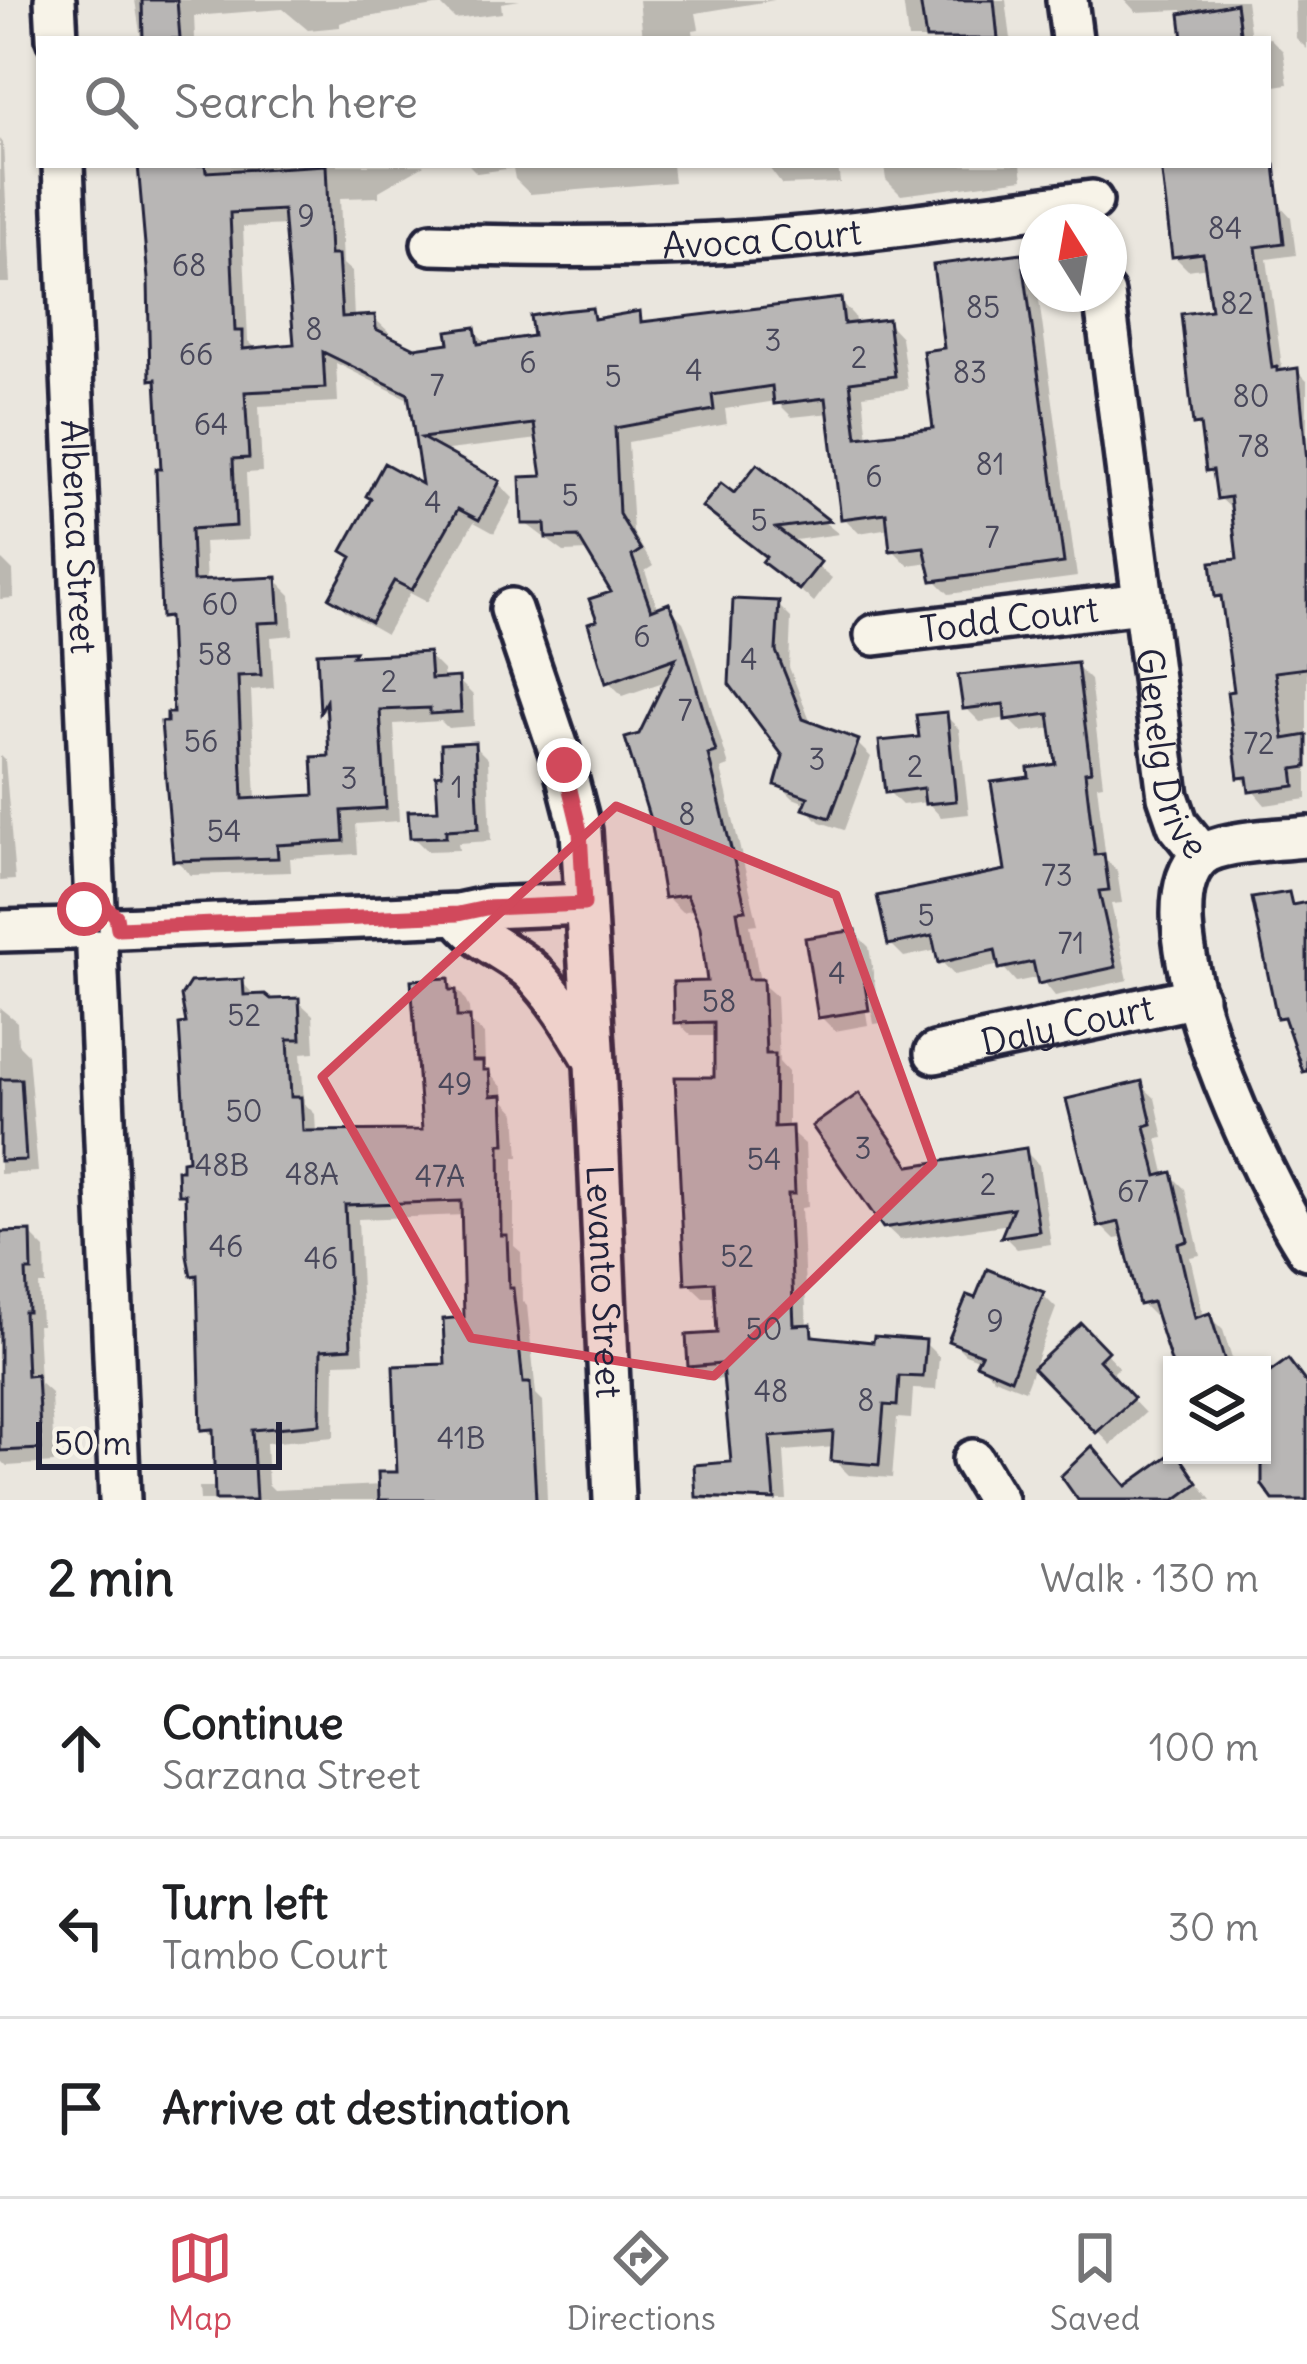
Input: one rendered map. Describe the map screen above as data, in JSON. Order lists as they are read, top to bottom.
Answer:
{
  "streets": {
    "street": [
      "Avoca Court",
      "Albenca Street",
      "Todd Court",
      "Glenelg Drive",
      "Daly Court",
      "Levanto Street"
    ]
  },
  "crossings": [
    ["Todd Court", "Glenelg Drive"],
    ["Glenelg Drive", "Daly Court"]
  ],
  "house_numbers": [
    "9",
    "84",
    "68",
    "82",
    "85",
    "8",
    "3",
    "66",
    "2",
    "6",
    "4",
    "83",
    "5",
    "7",
    "80",
    "64",
    "78",
    "81",
    "6",
    "5",
    "4",
    "5",
    "7",
    "60",
    "6",
    "58",
    "4",
    "2",
    "7",
    "56",
    "72",
    "3",
    "2",
    "3",
    "1",
    "8",
    "54",
    "73",
    "5",
    "71",
    "4",
    "58",
    "52",
    "49",
    "50",
    "3",
    "54",
    "48B",
    "48A",
    "47A",
    "2",
    "67",
    "46",
    "52",
    "46",
    "9",
    "50",
    "48",
    "8",
    "41B"
  ],
  "scale_bar": "50 m",
  "north": "top",
  "page": {
    "search": "Search here",
    "scale": "50 m",
    "heading": ["2 min", "Walk · 130 m"],
    "list": [
      ["Continue", "Sarzana Street", "100 m"],
      ["Turn left", "Tambo Court", "30 m"],
      "Arrive at destination"
    ],
    "nav": ["Map", "Directions", "Saved"]
  }
}
